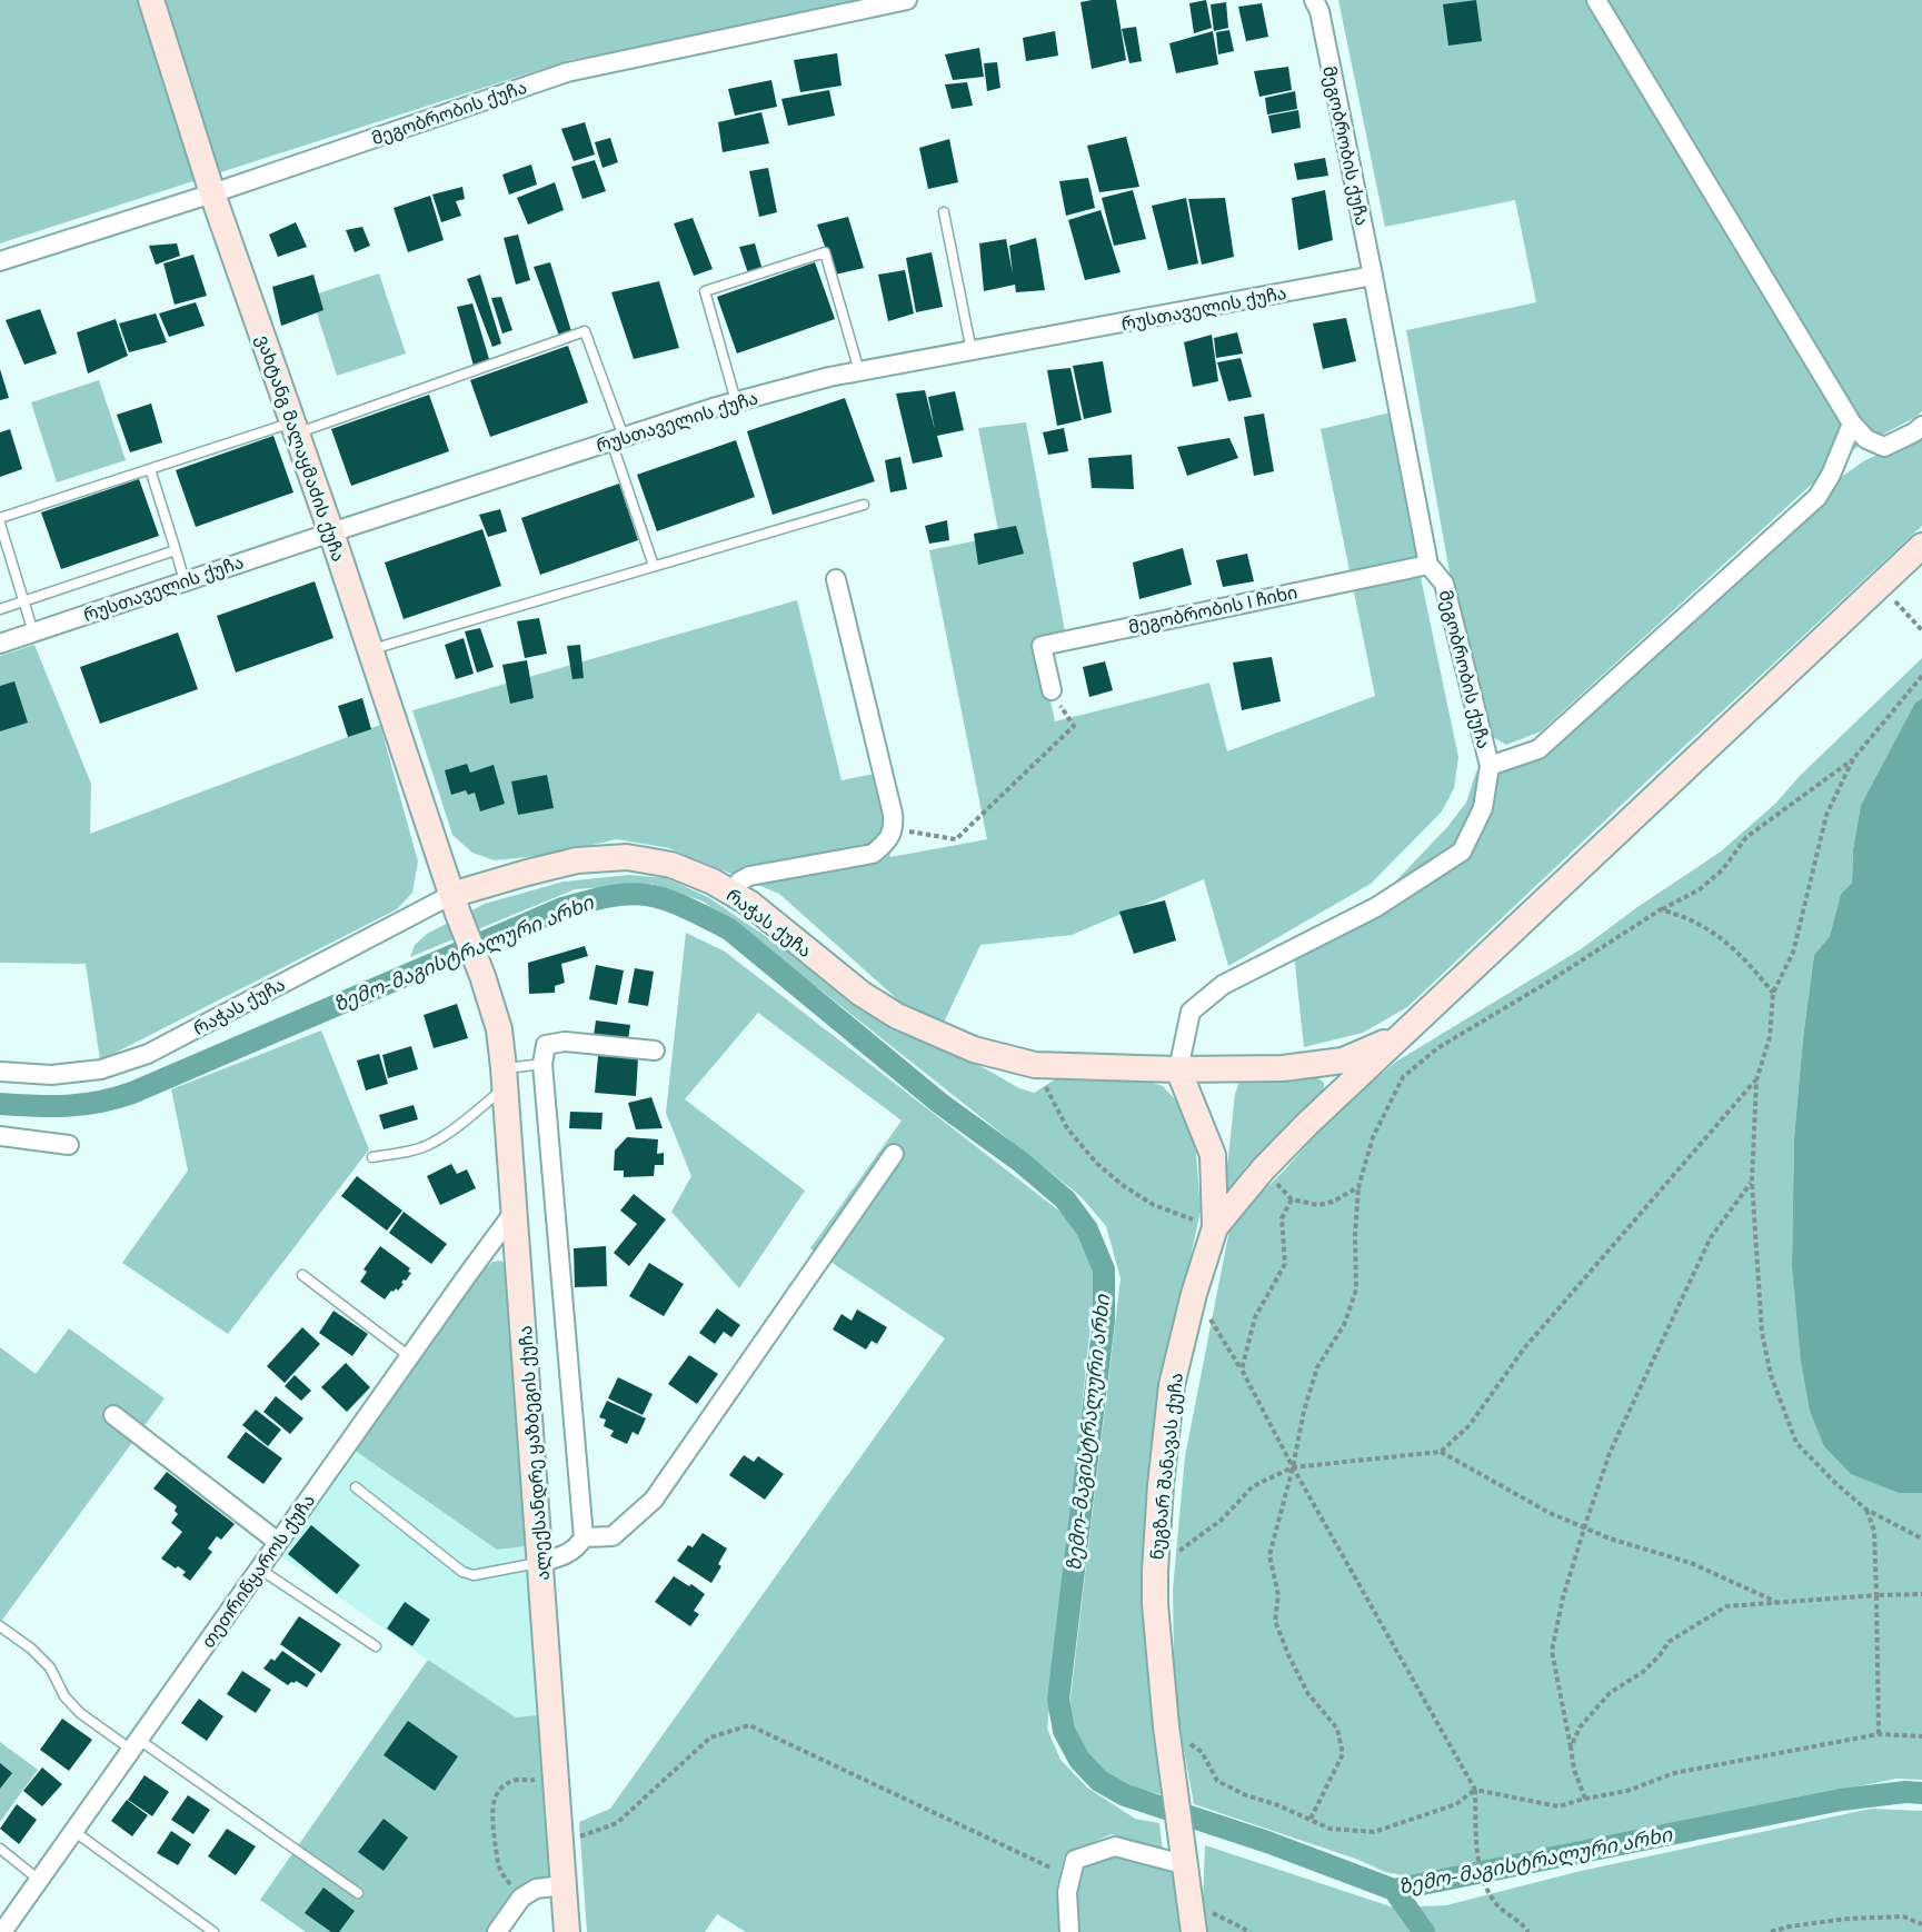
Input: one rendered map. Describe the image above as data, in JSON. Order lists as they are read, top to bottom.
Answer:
{
  "streets": {
    "street": [
      "მეგობრობის ქუჩა",
      "რუსთაველის ქუჩა",
      "ვახტანგ მალაყმაძის ქუჩა",
      "მეგობრობის I ჩიხი",
      "რაჭას ქუჩა",
      "ალექსანდრე ყაზბეგის ქუჩა",
      "ნუგზარ შანავას ქუჩა",
      "თეთრიწყაროს ქუჩა"
    ]
  },
  "crossings": [
    ["მეგობრობის ქუჩა", "რუსთაველის ქუჩა"],
    ["მეგობრობის ქუჩა", "ვახტანგ მალაყმაძის ქუჩა"],
    ["მეგობრობის ქუჩა", "მეგობრობის I ჩიხი"],
    ["მეგობრობის ქუჩა", "რაჭას ქუჩა"],
    ["რუსთაველის ქუჩა", "ვახტანგ მალაყმაძის ქუჩა"],
    ["ვახტანგ მალაყმაძის ქუჩა", "რაჭას ქუჩა"],
    ["ვახტანგ მალაყმაძის ქუჩა", "ალექსანდრე ყაზბეგის ქუჩა"],
    ["რაჭას ქუჩა", "ნუგზარ შანავას ქუჩა"],
    ["ალექსანდრე ყაზბეგის ქუჩა", "თეთრიწყაროს ქუჩა"]
  ],
  "water": ["ზემო-მაგისტრალური არხი"]
}
